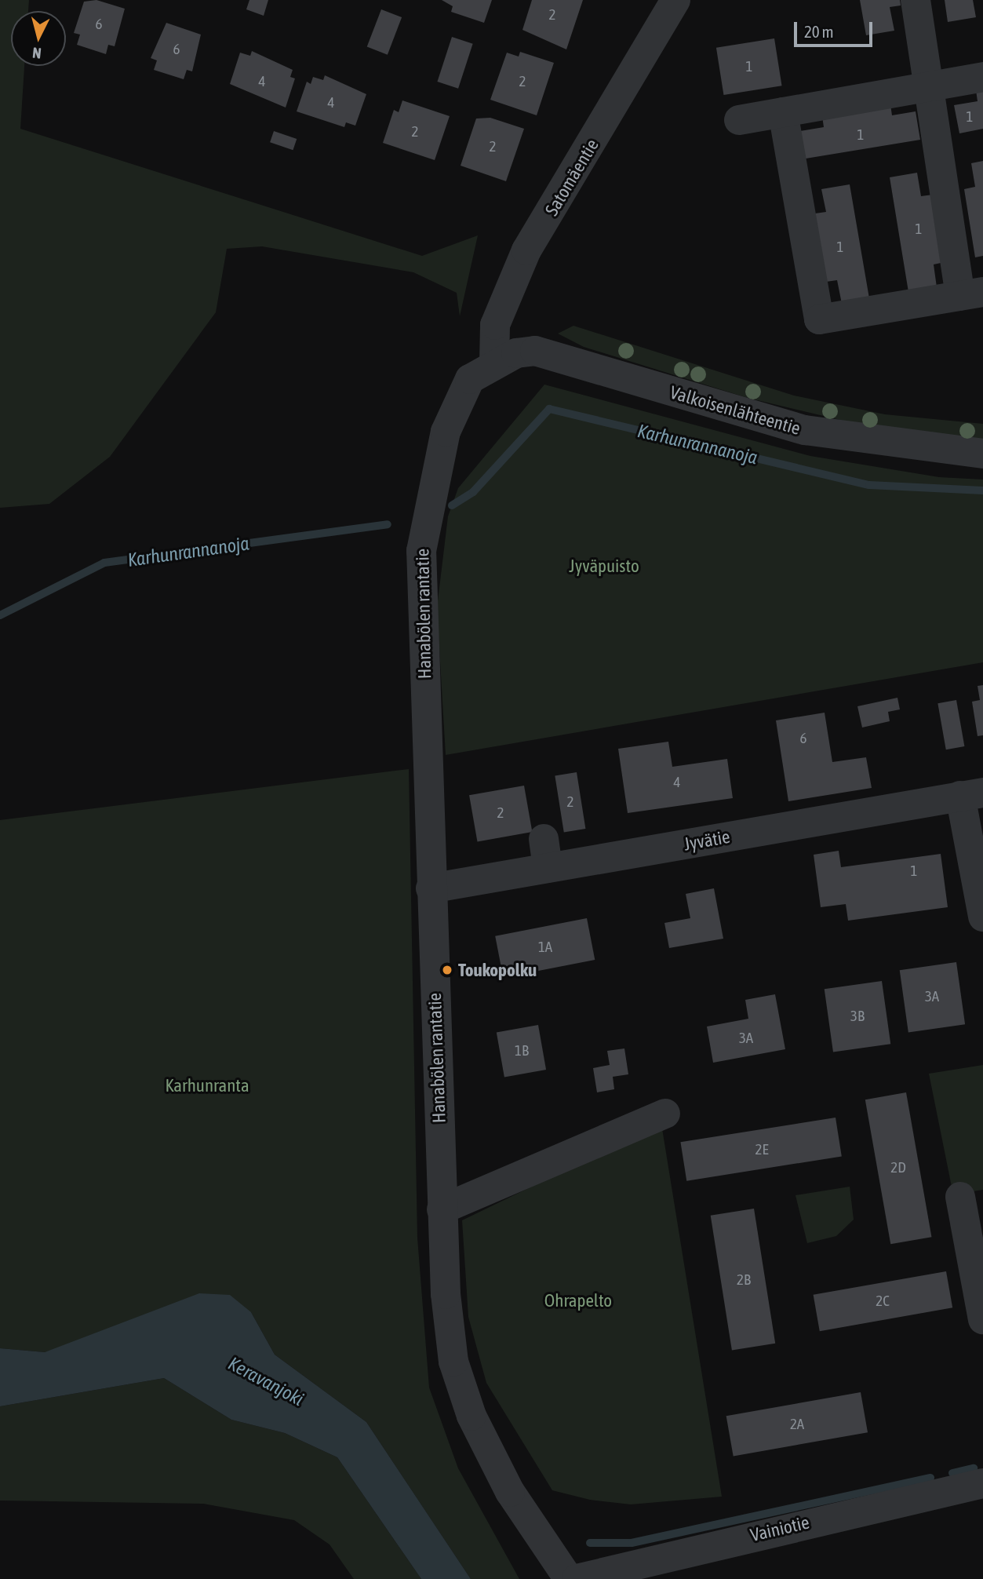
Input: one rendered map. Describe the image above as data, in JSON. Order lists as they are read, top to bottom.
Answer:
{
  "streets": {
    "street": [
      "Satomäentie",
      "Valkoisenlähteentie",
      "Hanabölen rantatie",
      "Jyvätie",
      "Vainiotie"
    ]
  },
  "crossings": [
    ["Satomäentie", "Valkoisenlähteentie"],
    ["Satomäentie", "Hanabölen rantatie"],
    ["Valkoisenlähteentie", "Hanabölen rantatie"],
    ["Hanabölen rantatie", "Jyvätie"]
  ],
  "water": ["Karhunrannanoja", "Keravanjoki"],
  "parks": ["Jyväpuisto", "Karhunranta", "Ohrapelto"],
  "places": ["Toukopolku"],
  "house_numbers": [
    "2",
    "6",
    "6",
    "1",
    "4",
    "2",
    "4",
    "1",
    "2",
    "1",
    "2",
    "1",
    "1",
    "6",
    "4",
    "2",
    "2",
    "1",
    "1A",
    "3A",
    "3B",
    "3A",
    "1B",
    "2E",
    "2D",
    "2B",
    "2C",
    "2A"
  ],
  "scale_bar": "20 m",
  "north": "bottom"
}
